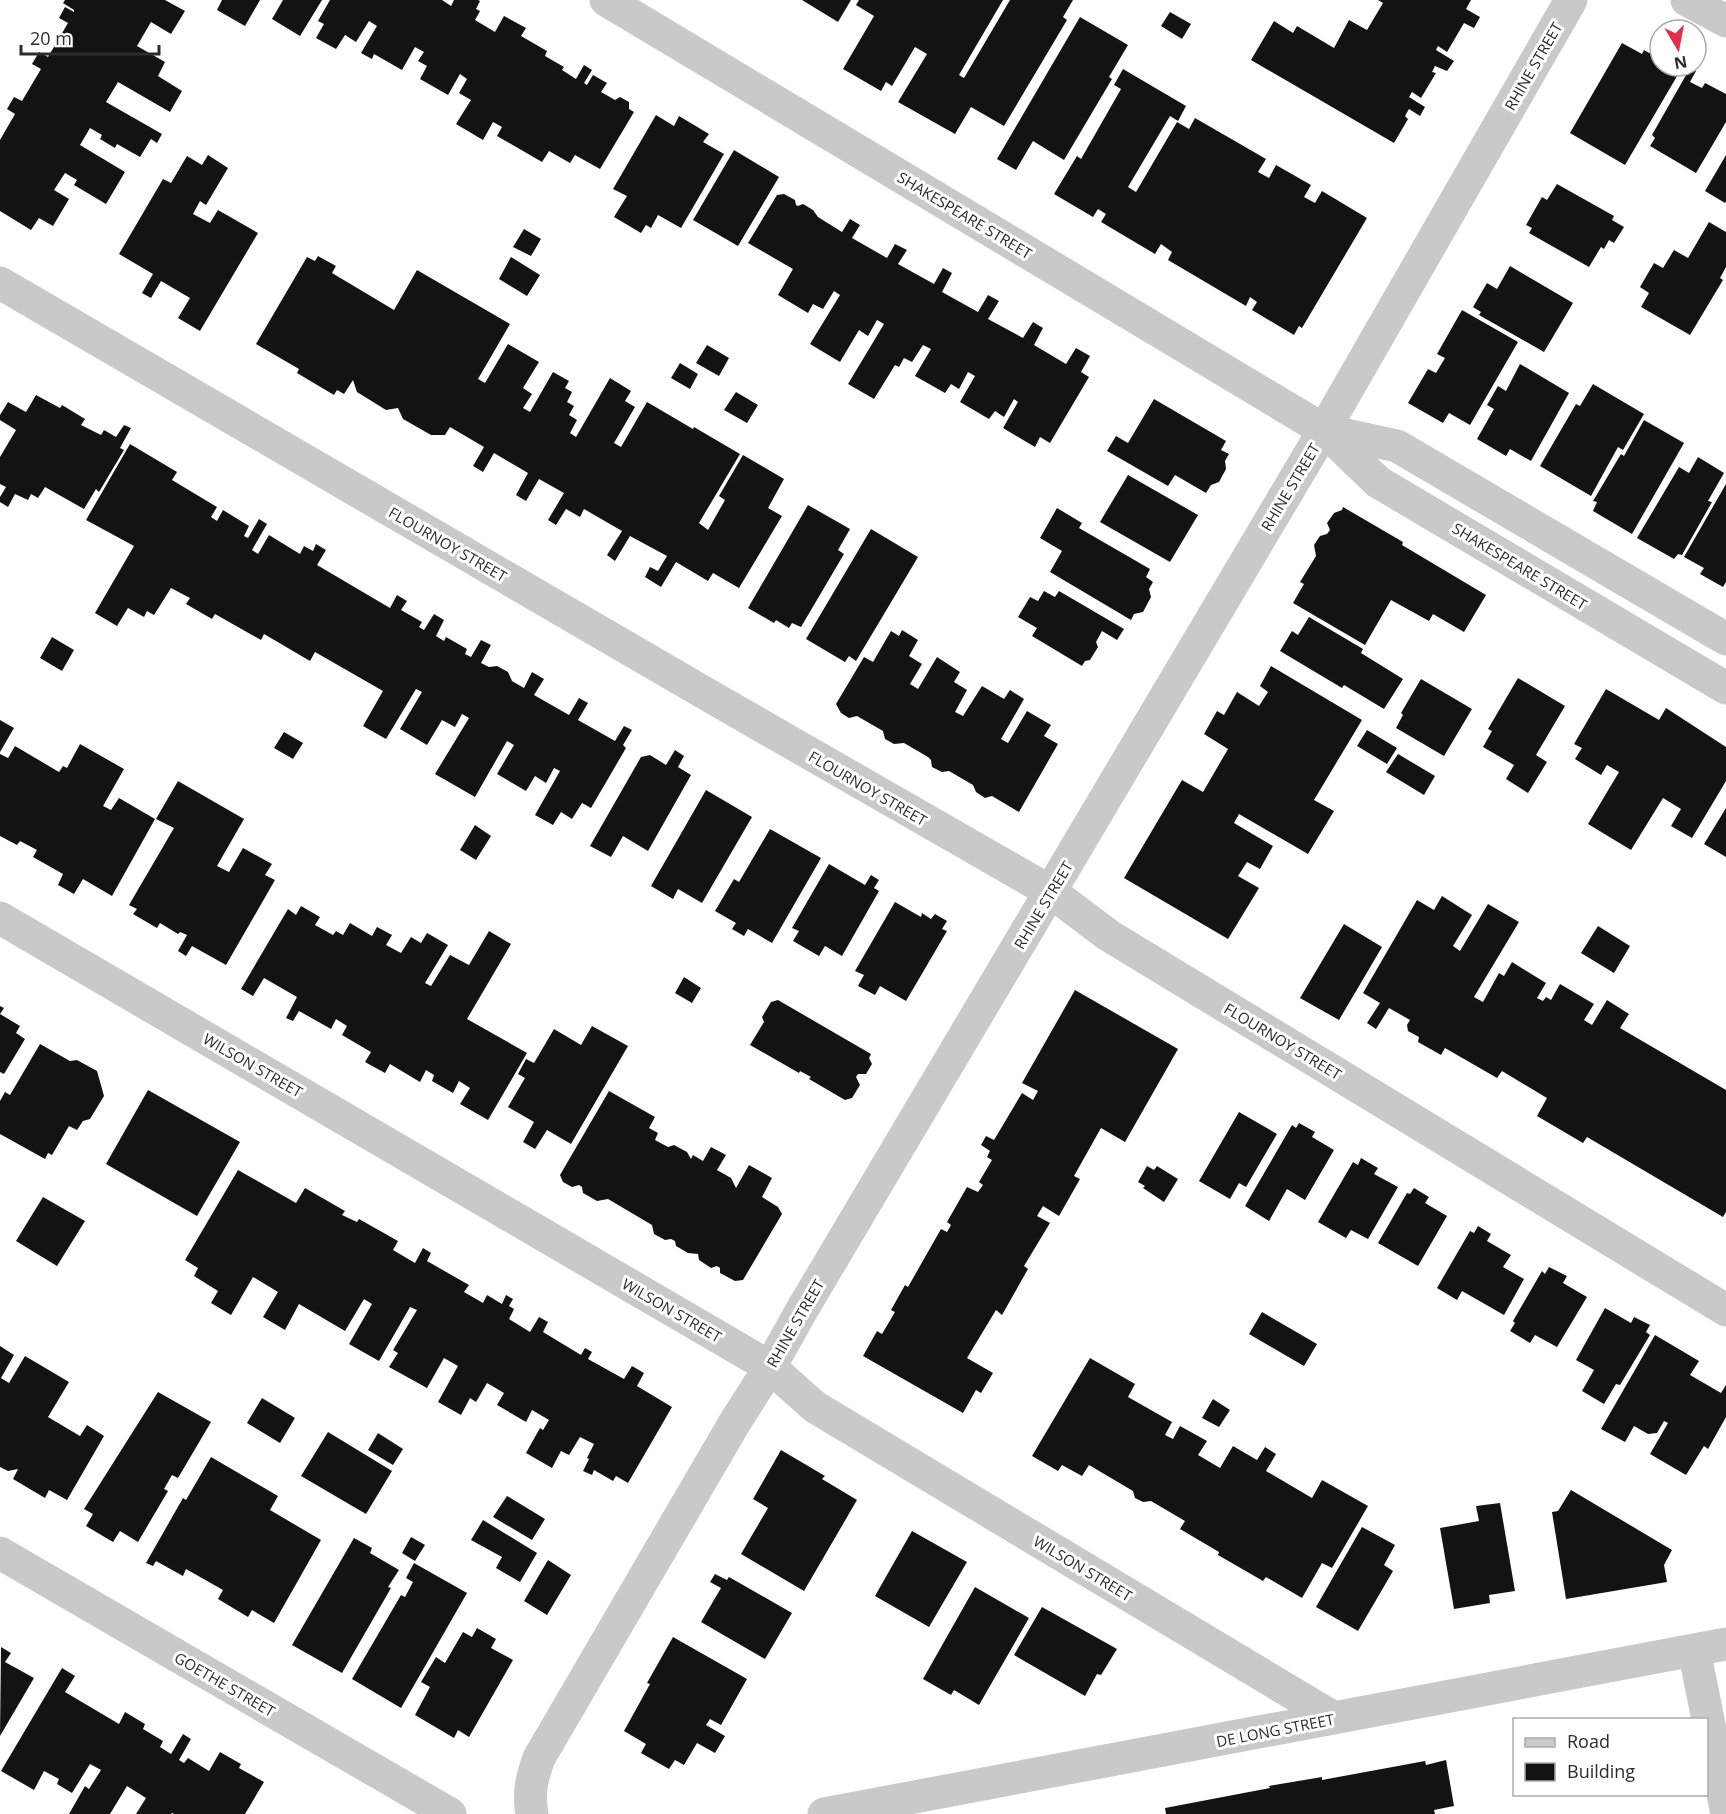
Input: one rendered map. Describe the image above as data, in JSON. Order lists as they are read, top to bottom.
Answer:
{
  "streets": {
    "street": [
      "RHINE STREET",
      "SHAKESPEARE STREET",
      "FLOURNOY STREET",
      "WILSON STREET",
      "GOETHE STREET",
      "DE LONG STREET"
    ]
  },
  "crossings": [
    ["RHINE STREET", "SHAKESPEARE STREET"],
    ["RHINE STREET", "FLOURNOY STREET"],
    ["RHINE STREET", "WILSON STREET"],
    ["WILSON STREET", "DE LONG STREET"]
  ],
  "legend": ["Road", "Building"],
  "scale_bar": "20 m",
  "north": "bottom"
}
